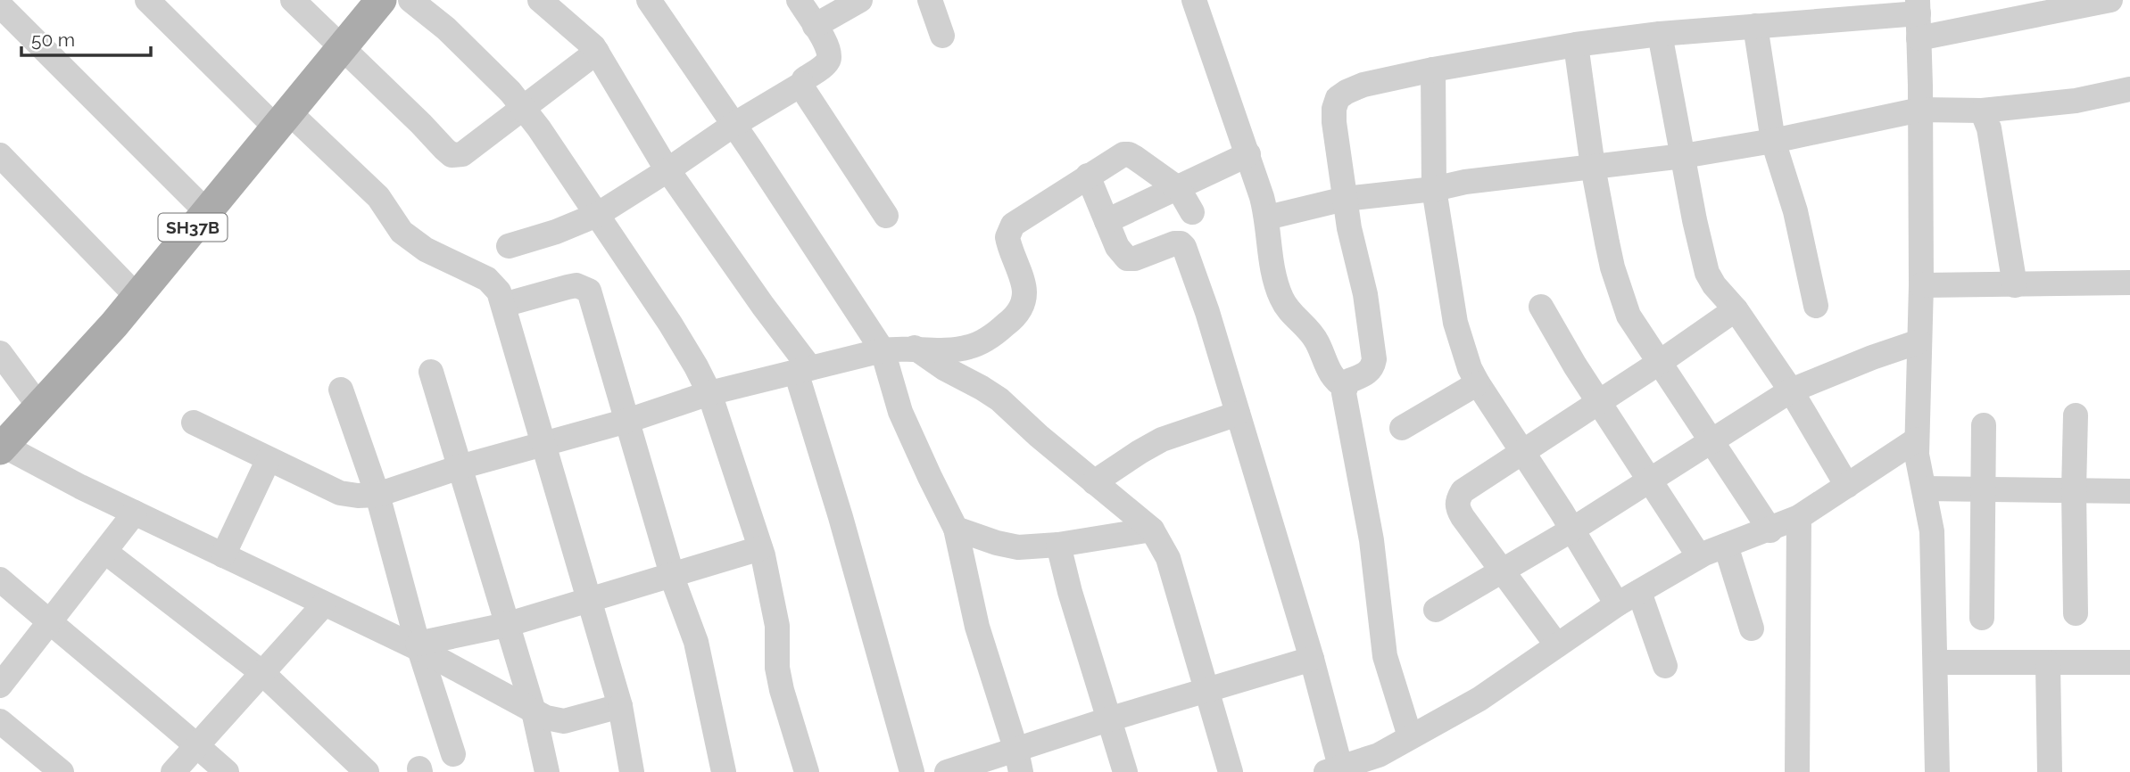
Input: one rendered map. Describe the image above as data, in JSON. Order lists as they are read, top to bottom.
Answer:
{
  "streets": {
    "main road": ["SH37B"]
  },
  "scale_bar": "50 m"
}
